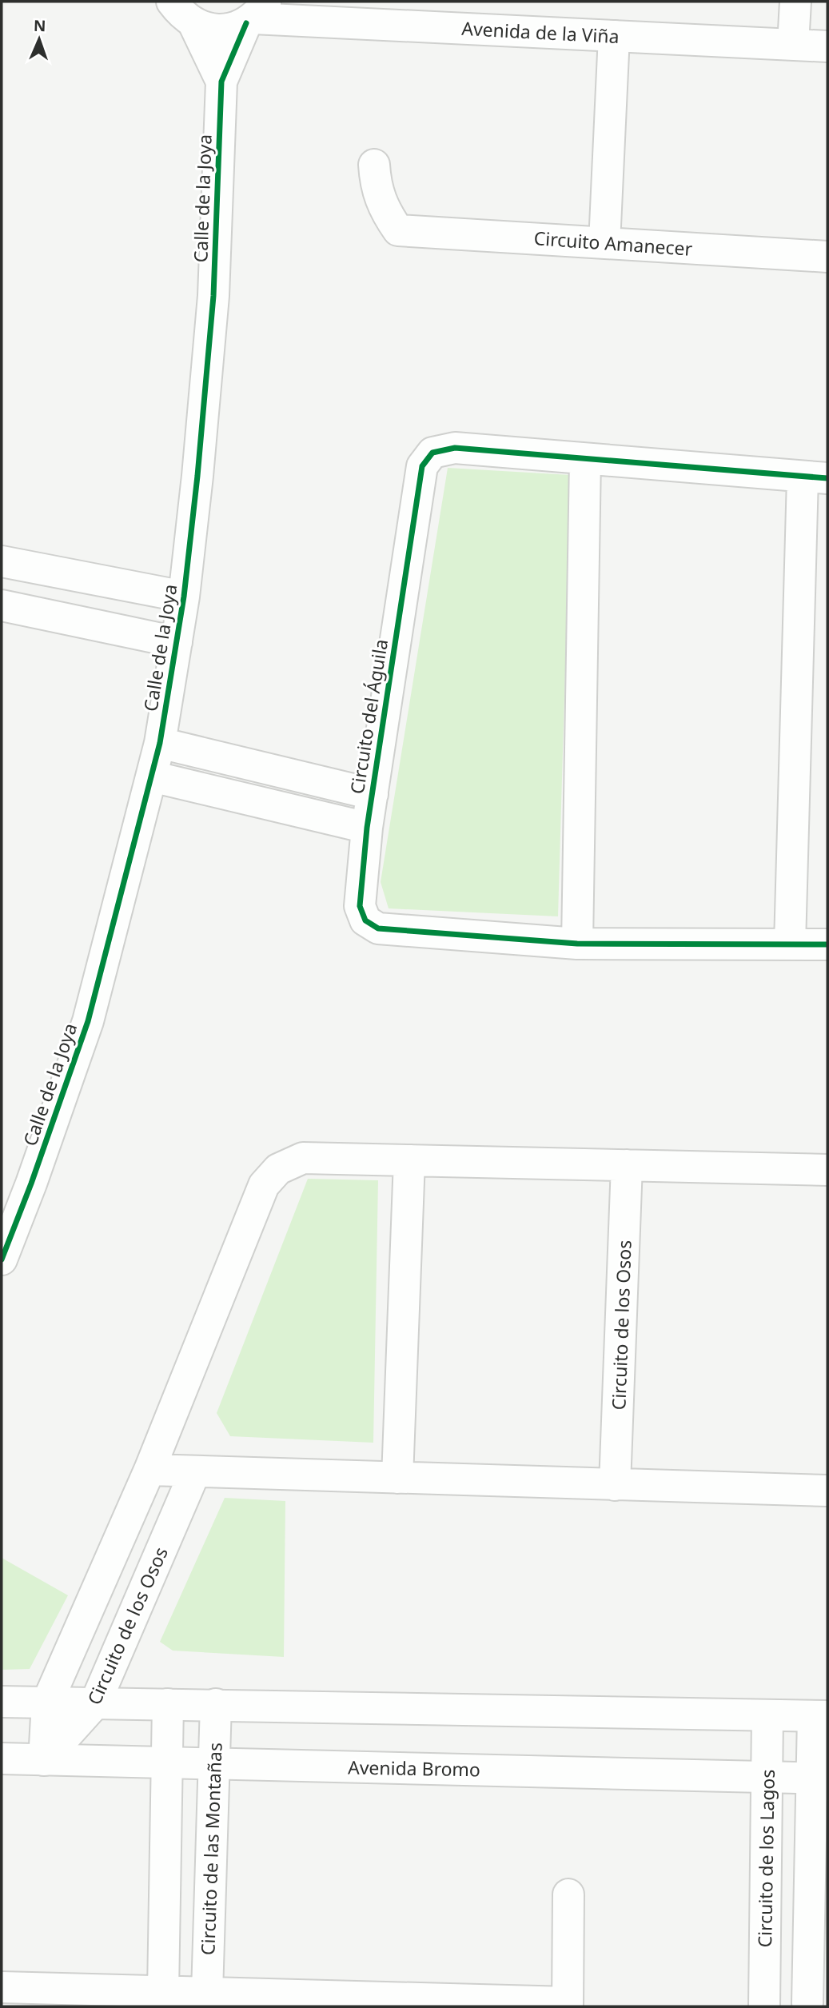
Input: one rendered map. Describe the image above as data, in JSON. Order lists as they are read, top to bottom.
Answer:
{
  "streets": {
    "street": [
      "Avenida de la Viña",
      "Calle de la Joya",
      "Circuito Amanecer",
      "Circuito del Águila",
      "Circuito de los Osos",
      "Avenida Bromo",
      "Circuito de las Montañas",
      "Circuito de los Lagos"
    ]
  },
  "crossings": [
    ["Avenida de la Viña", "Calle de la Joya"],
    ["Calle de la Joya", "Circuito del Águila"],
    ["Circuito de los Osos", "Avenida Bromo"],
    ["Avenida Bromo", "Circuito de las Montañas"],
    ["Avenida Bromo", "Circuito de los Lagos"]
  ],
  "north": "top"
}
